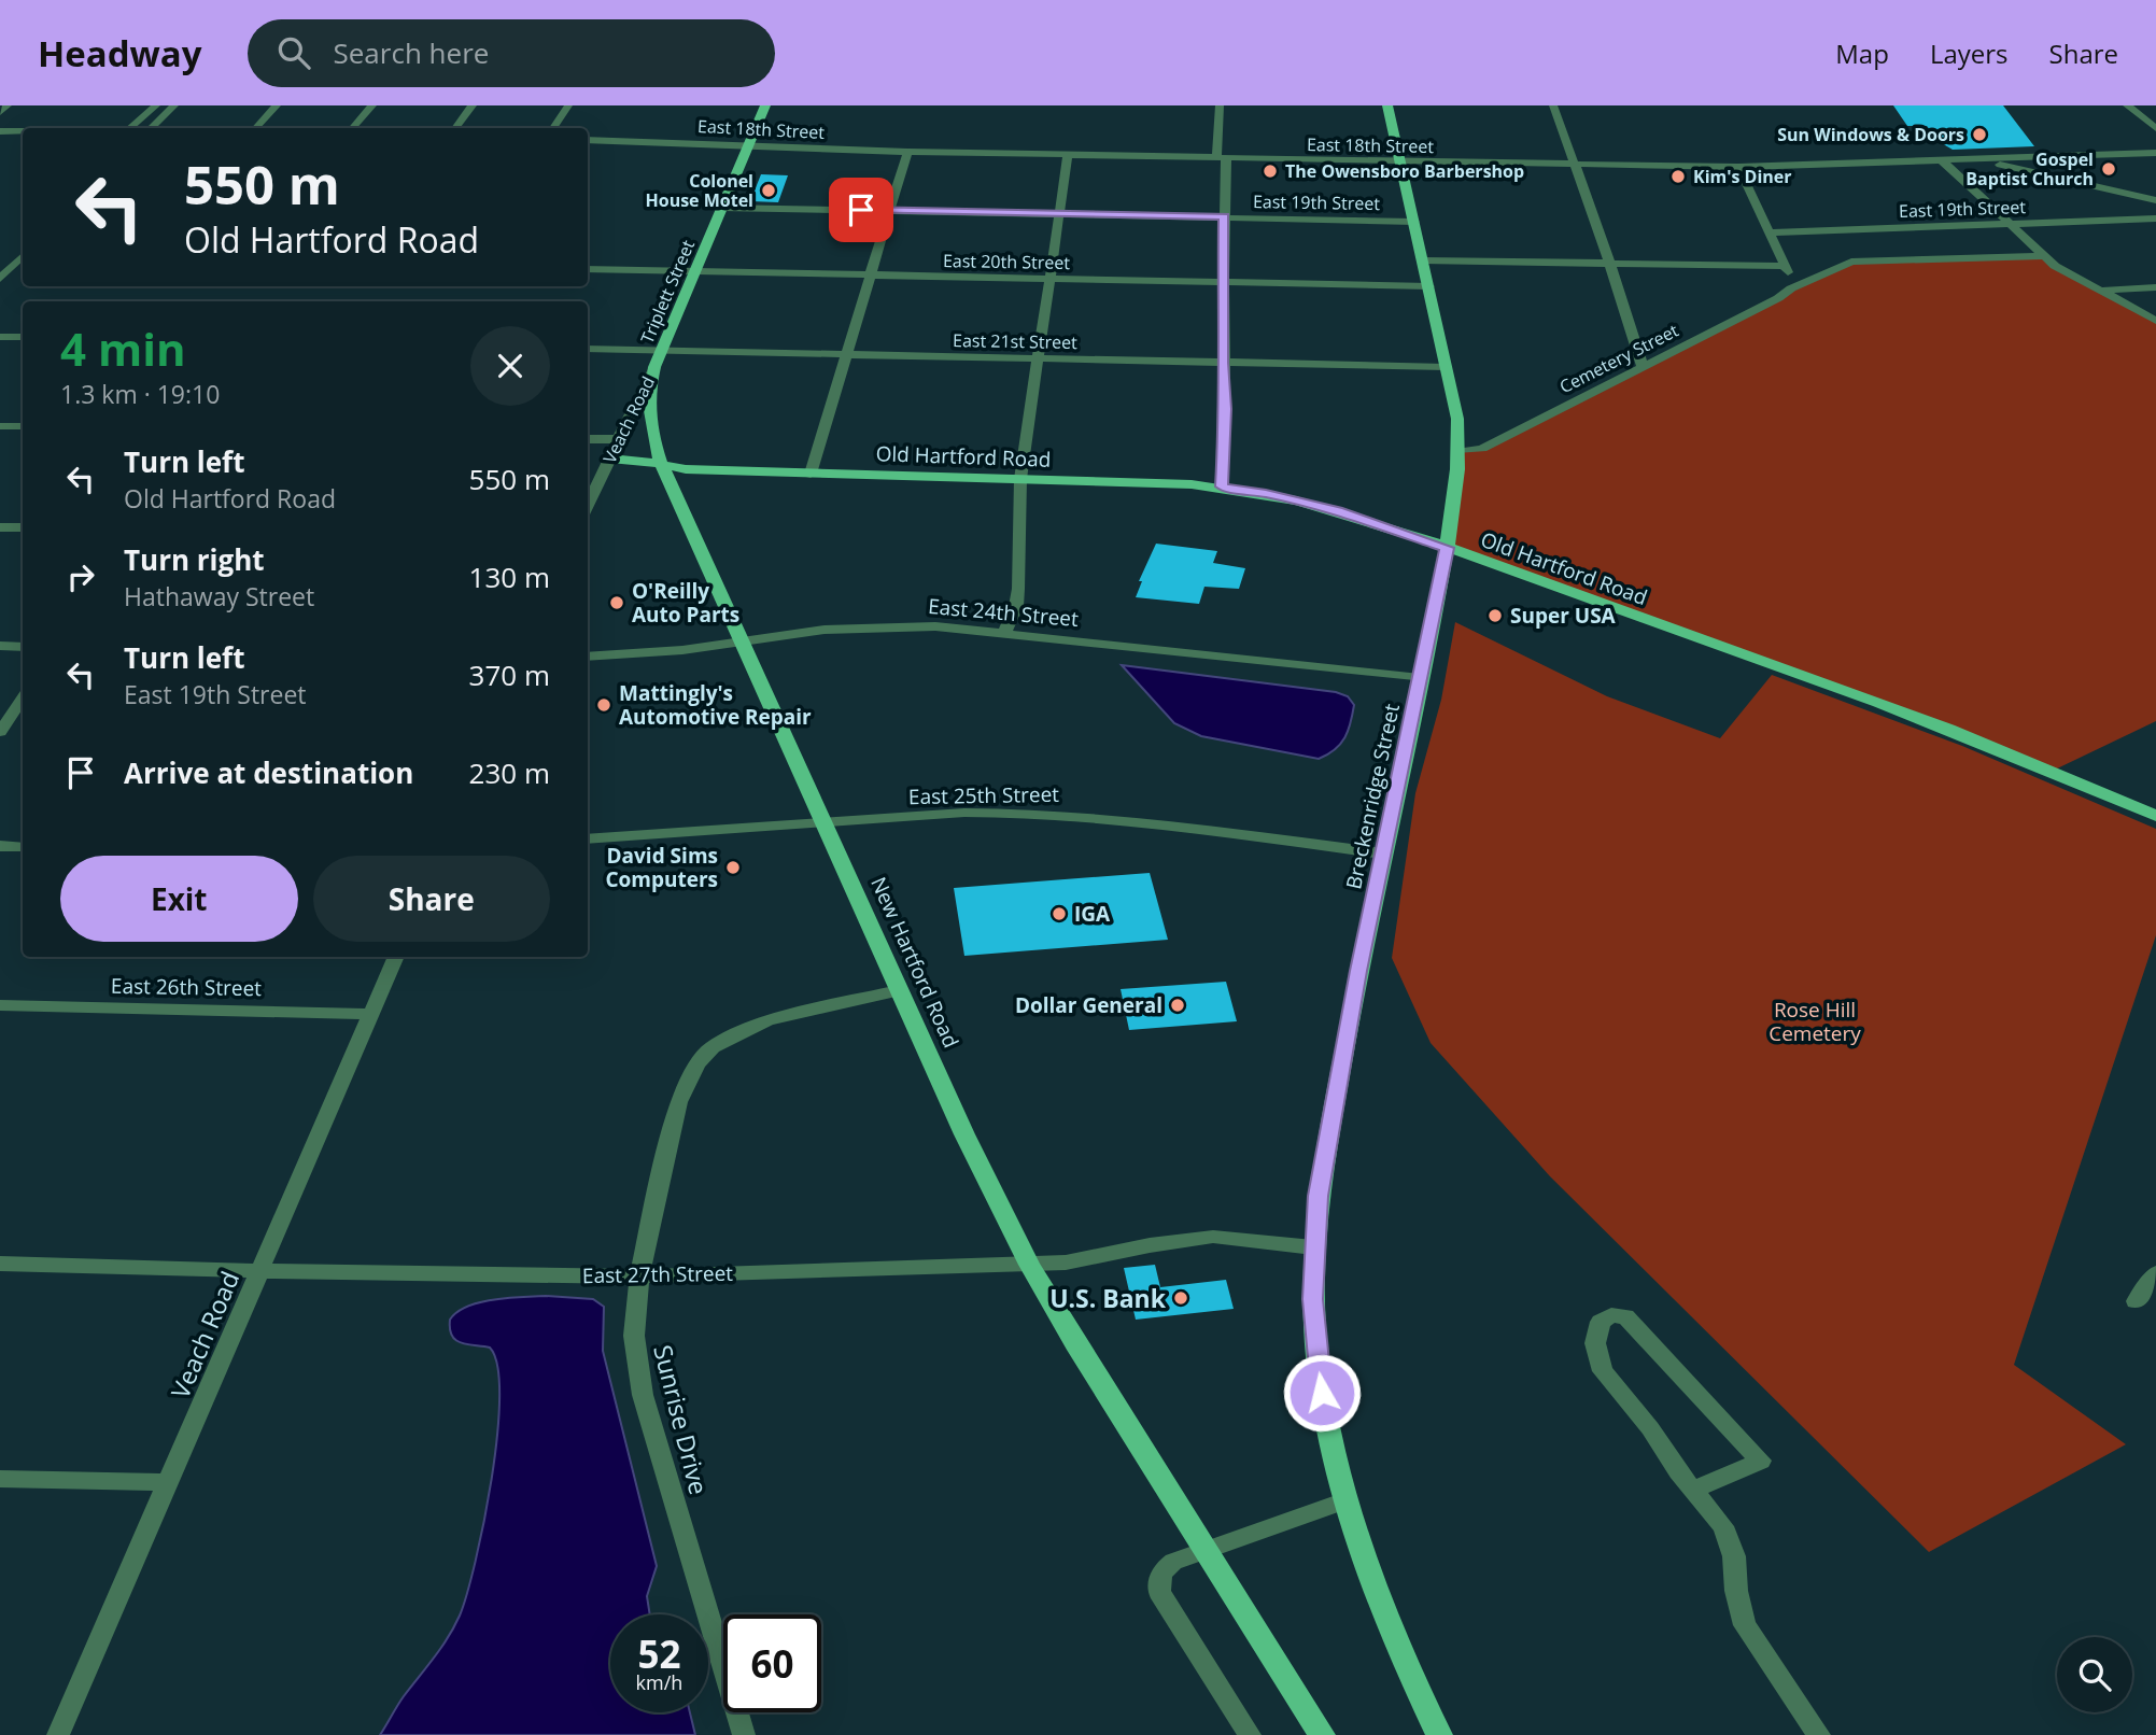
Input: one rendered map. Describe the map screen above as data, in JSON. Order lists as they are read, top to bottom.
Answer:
{
  "streets": {
    "main road": [
      "Triplett Street",
      "Old Hartford Road",
      "Breckenridge Street",
      "New Hartford Road"
    ],
    "street": [
      "East 18th Street",
      "East 19th Street",
      "East 20th Street",
      "East 21st Street",
      "Cemetery Street",
      "Veach Road",
      "East 24th Street",
      "East 25th Street",
      "East 26th Street",
      "East 27th Street",
      "Sunrise Drive"
    ]
  },
  "crossings": [
    ["East 18th Street", "Triplett Street"],
    ["East 18th Street", "Breckenridge Street"],
    ["East 19th Street", "Triplett Street"],
    ["East 19th Street", "Breckenridge Street"],
    ["East 20th Street", "Triplett Street"],
    ["East 20th Street", "Breckenridge Street"],
    ["Triplett Street", "East 21st Street"],
    ["Triplett Street", "Veach Road"],
    ["Triplett Street", "New Hartford Road"],
    ["East 21st Street", "Breckenridge Street"],
    ["Cemetery Street", "Breckenridge Street"],
    ["Veach Road", "Old Hartford Road"],
    ["Veach Road", "New Hartford Road"],
    ["Veach Road", "East 26th Street"],
    ["Veach Road", "East 27th Street"],
    ["Old Hartford Road", "Breckenridge Street"],
    ["Old Hartford Road", "New Hartford Road"],
    ["East 24th Street", "Breckenridge Street"],
    ["East 24th Street", "New Hartford Road"],
    ["East 25th Street", "Breckenridge Street"],
    ["East 25th Street", "New Hartford Road"],
    ["Breckenridge Street", "East 27th Street"],
    ["New Hartford Road", "East 27th Street"],
    ["New Hartford Road", "Sunrise Drive"],
    ["East 27th Street", "Sunrise Drive"]
  ],
  "parks": ["Rose Hill Cemetery"],
  "places": [
    "Sun Windows & Doors",
    "Gospel Baptist Church",
    "The Owensboro Barbershop",
    "Kim's Diner",
    "Colonel House Motel",
    "O'Reilly Auto Parts",
    "Super USA",
    "Mattingly's Automotive Repair",
    "David Sims Computers",
    "IGA",
    "Dollar General",
    "U.S. Bank"
  ],
  "page": {
    "header": "Headway",
    "search": "Search here",
    "nav": ["Map", "Layers", "Share"],
    "turn": ["550 m", "Old Hartford Road"],
    "heading": ["4 min", "1.3 km · 19:10"],
    "list": [
      {
        "name": "Turn left",
        "note": "Old Hartford Road",
        "value": "550 m"
      },
      {
        "name": "Turn right",
        "note": "Hathaway Street",
        "value": "130 m"
      },
      {
        "name": "Turn left",
        "note": "East 19th Street",
        "value": "370 m"
      },
      {
        "name": "Arrive at destination",
        "value": "230 m"
      }
    ],
    "buttons": ["Exit", "Share"],
    "speed": "52 km/h",
    "limit": "60"
  }
}
